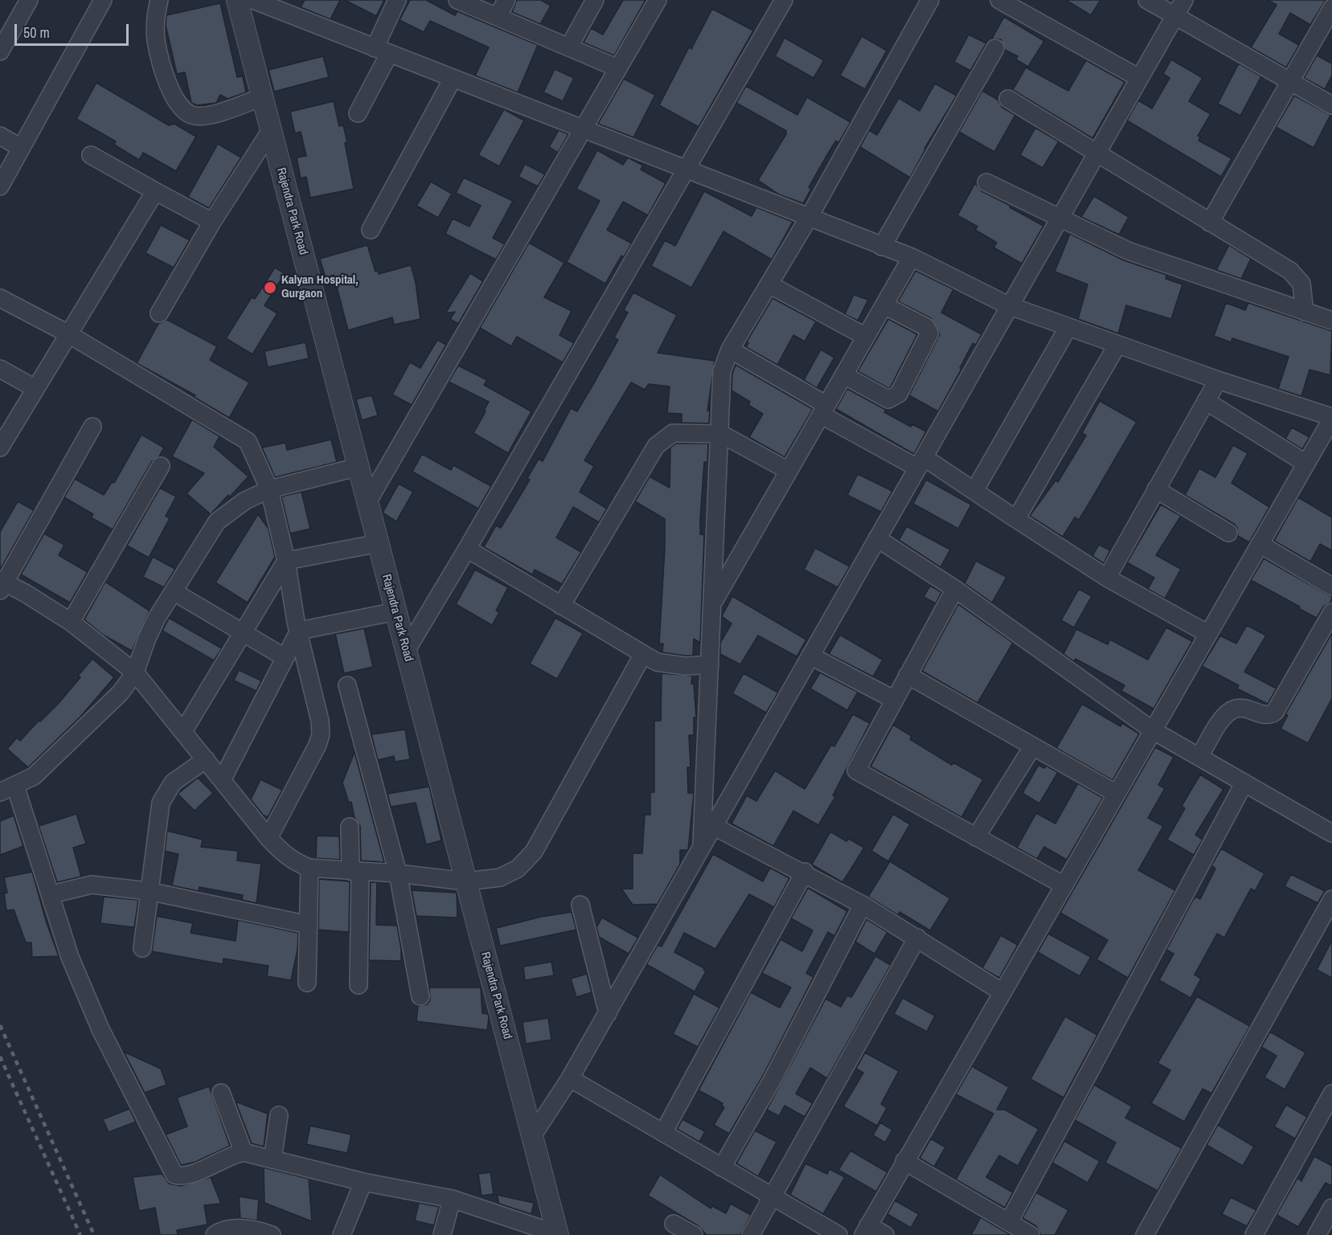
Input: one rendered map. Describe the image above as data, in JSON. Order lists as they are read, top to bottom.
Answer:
{
  "streets": {
    "street": ["Rajendra Park Road"]
  },
  "places": ["Kalyan Hospital, Gurgaon"],
  "scale_bar": "50 m"
}
